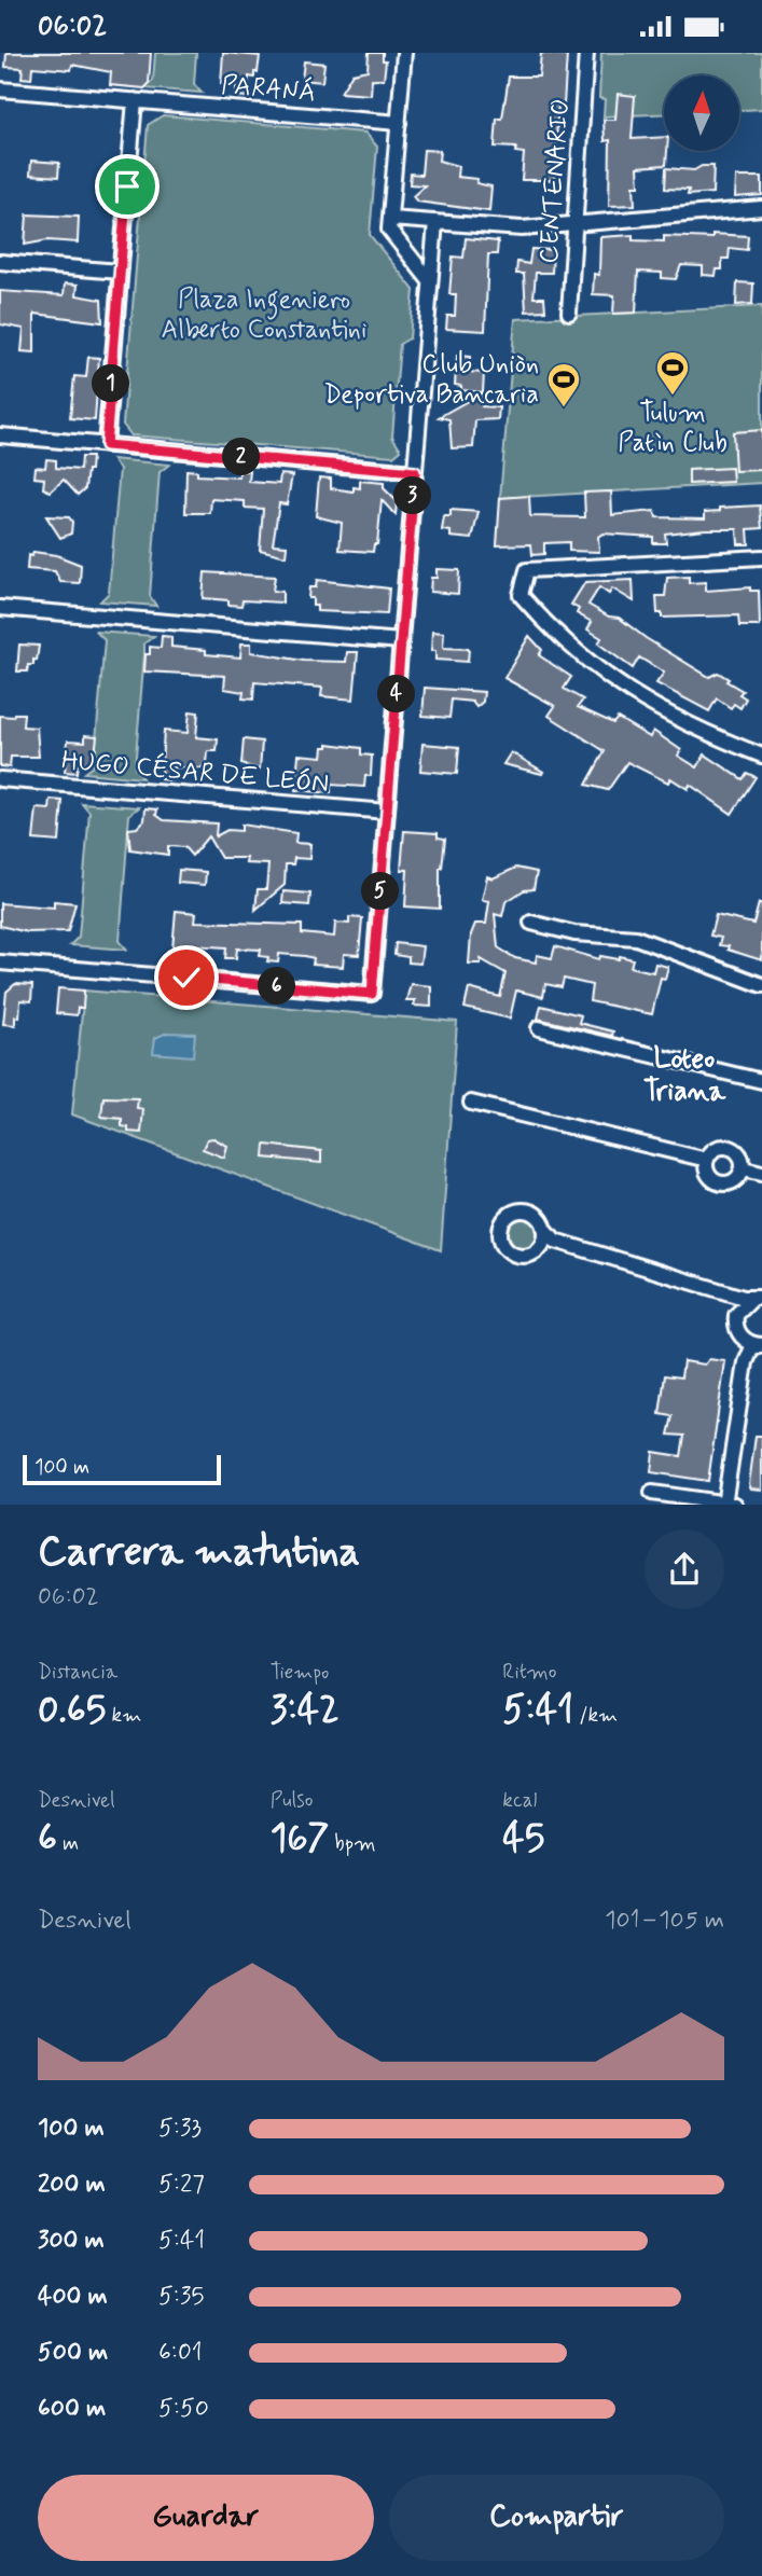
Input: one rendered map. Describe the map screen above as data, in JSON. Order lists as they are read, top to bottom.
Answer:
{
  "streets": {
    "street": ["PARANÁ", "CENTENARIO", "HUGO CÉSAR DE LEÓN"]
  },
  "districts": ["Loteo Triana"],
  "parks": ["Plaza Ingeniero Alberto Constantini"],
  "places": {
    "sports": ["Tulum Patìn Club", "Club Uniòn Deportiva Bancaria"]
  },
  "scale_bar": "100 m",
  "north": "top",
  "page": {
    "status": "06:02",
    "pins": [
      "1",
      "2",
      "3",
      "4",
      "5",
      "6"
    ],
    "scale": "100 m",
    "heading": ["Carrera matutina", "06:02"],
    "stats": [
      ["Distancia", "0.65 km"],
      ["Tiempo", "3:42"],
      ["Ritmo", "5:41 /km"],
      ["Desnivel", "6 m"],
      ["Pulso", "167 bpm"],
      ["kcal", "45"]
    ],
    "chart": ["Desnivel", "101–105 m"],
    "list": [
      {
        "name": "100 m",
        "note": "5:33"
      },
      {
        "name": "200 m",
        "note": "5:27"
      },
      {
        "name": "300 m",
        "note": "5:41"
      },
      {
        "name": "400 m",
        "note": "5:35"
      },
      {
        "name": "500 m",
        "note": "6:01"
      },
      {
        "name": "600 m",
        "note": "5:50"
      }
    ],
    "buttons": ["Guardar", "Compartir"]
  }
}
